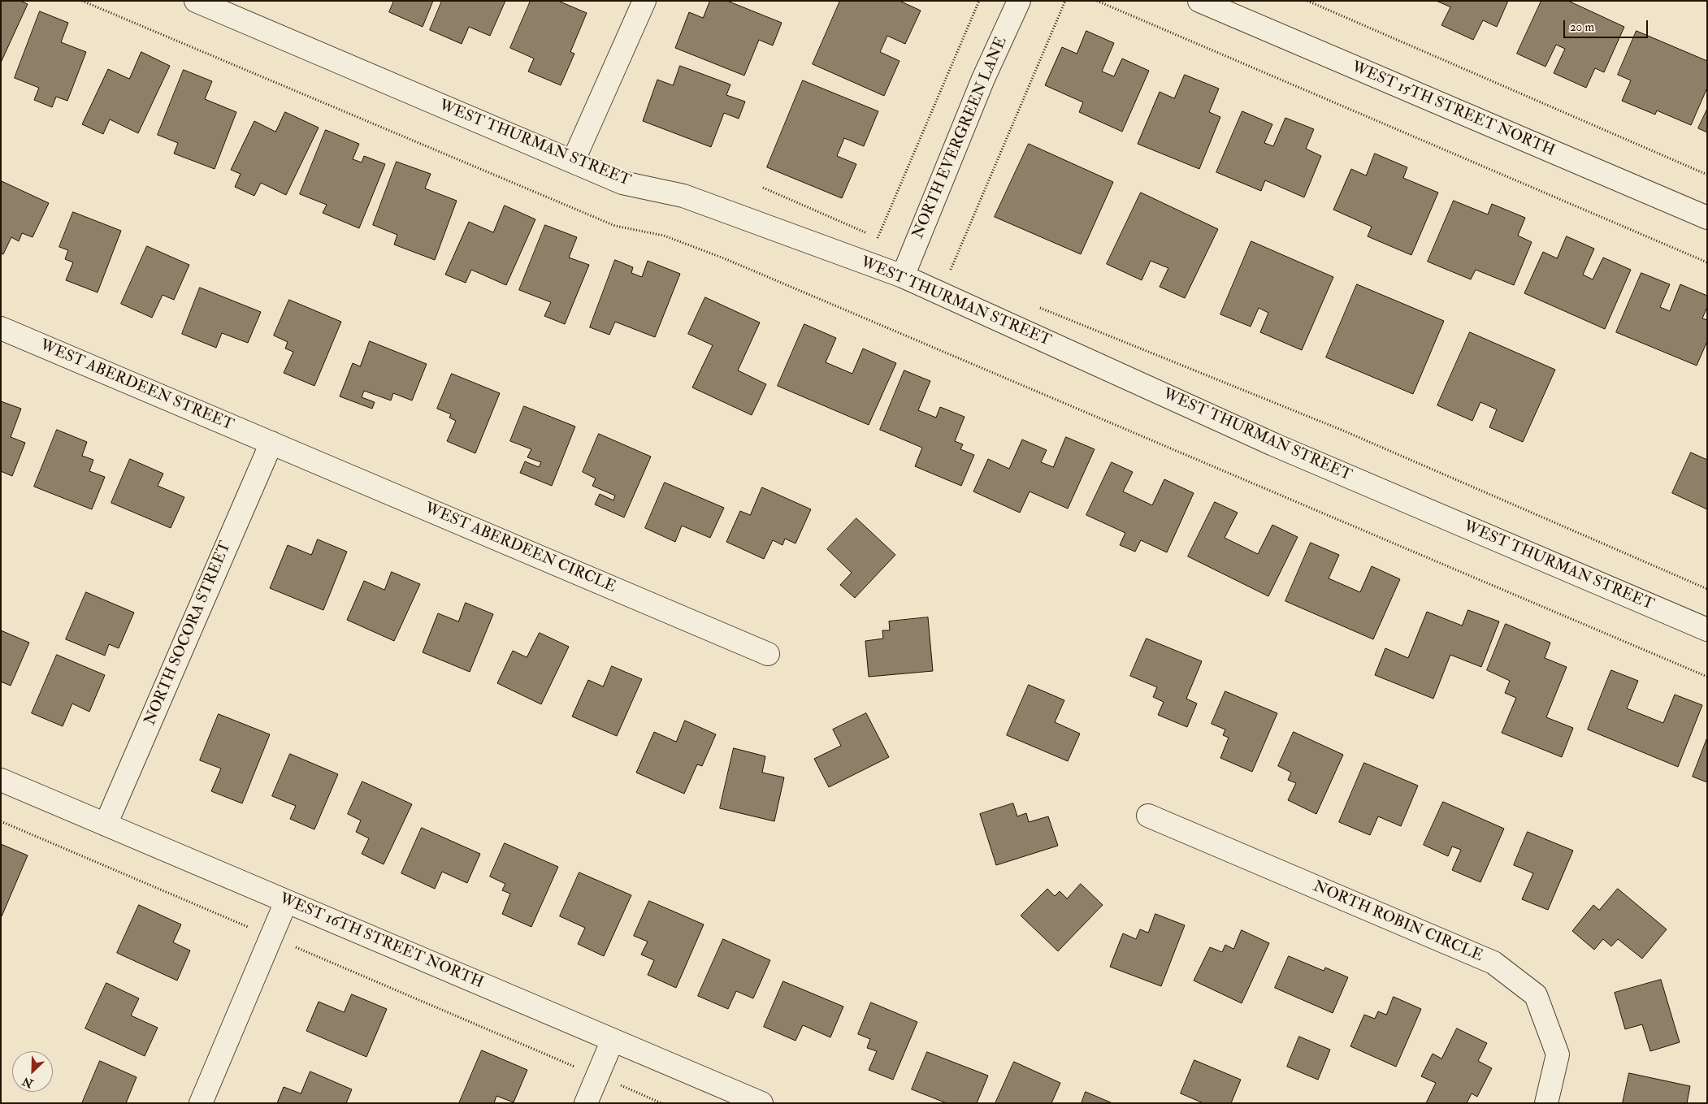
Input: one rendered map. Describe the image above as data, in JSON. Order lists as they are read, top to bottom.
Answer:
{
  "streets": {
    "street": [
      "WEST 15TH STREET NORTH",
      "NORTH EVERGREEN LANE",
      "WEST THURMAN STREET",
      "WEST ABERDEEN STREET",
      "WEST ABERDEEN CIRCLE",
      "NORTH SOCORA STREET",
      "NORTH ROBIN CIRCLE",
      "WEST 16TH STREET NORTH"
    ]
  },
  "crossings": [
    ["NORTH EVERGREEN LANE", "WEST THURMAN STREET"],
    ["WEST ABERDEEN STREET", "WEST ABERDEEN CIRCLE"],
    ["WEST ABERDEEN STREET", "NORTH SOCORA STREET"],
    ["WEST ABERDEEN CIRCLE", "NORTH SOCORA STREET"],
    ["NORTH SOCORA STREET", "WEST 16TH STREET NORTH"]
  ],
  "scale_bar": "20 m",
  "north": "bottom left"
}
